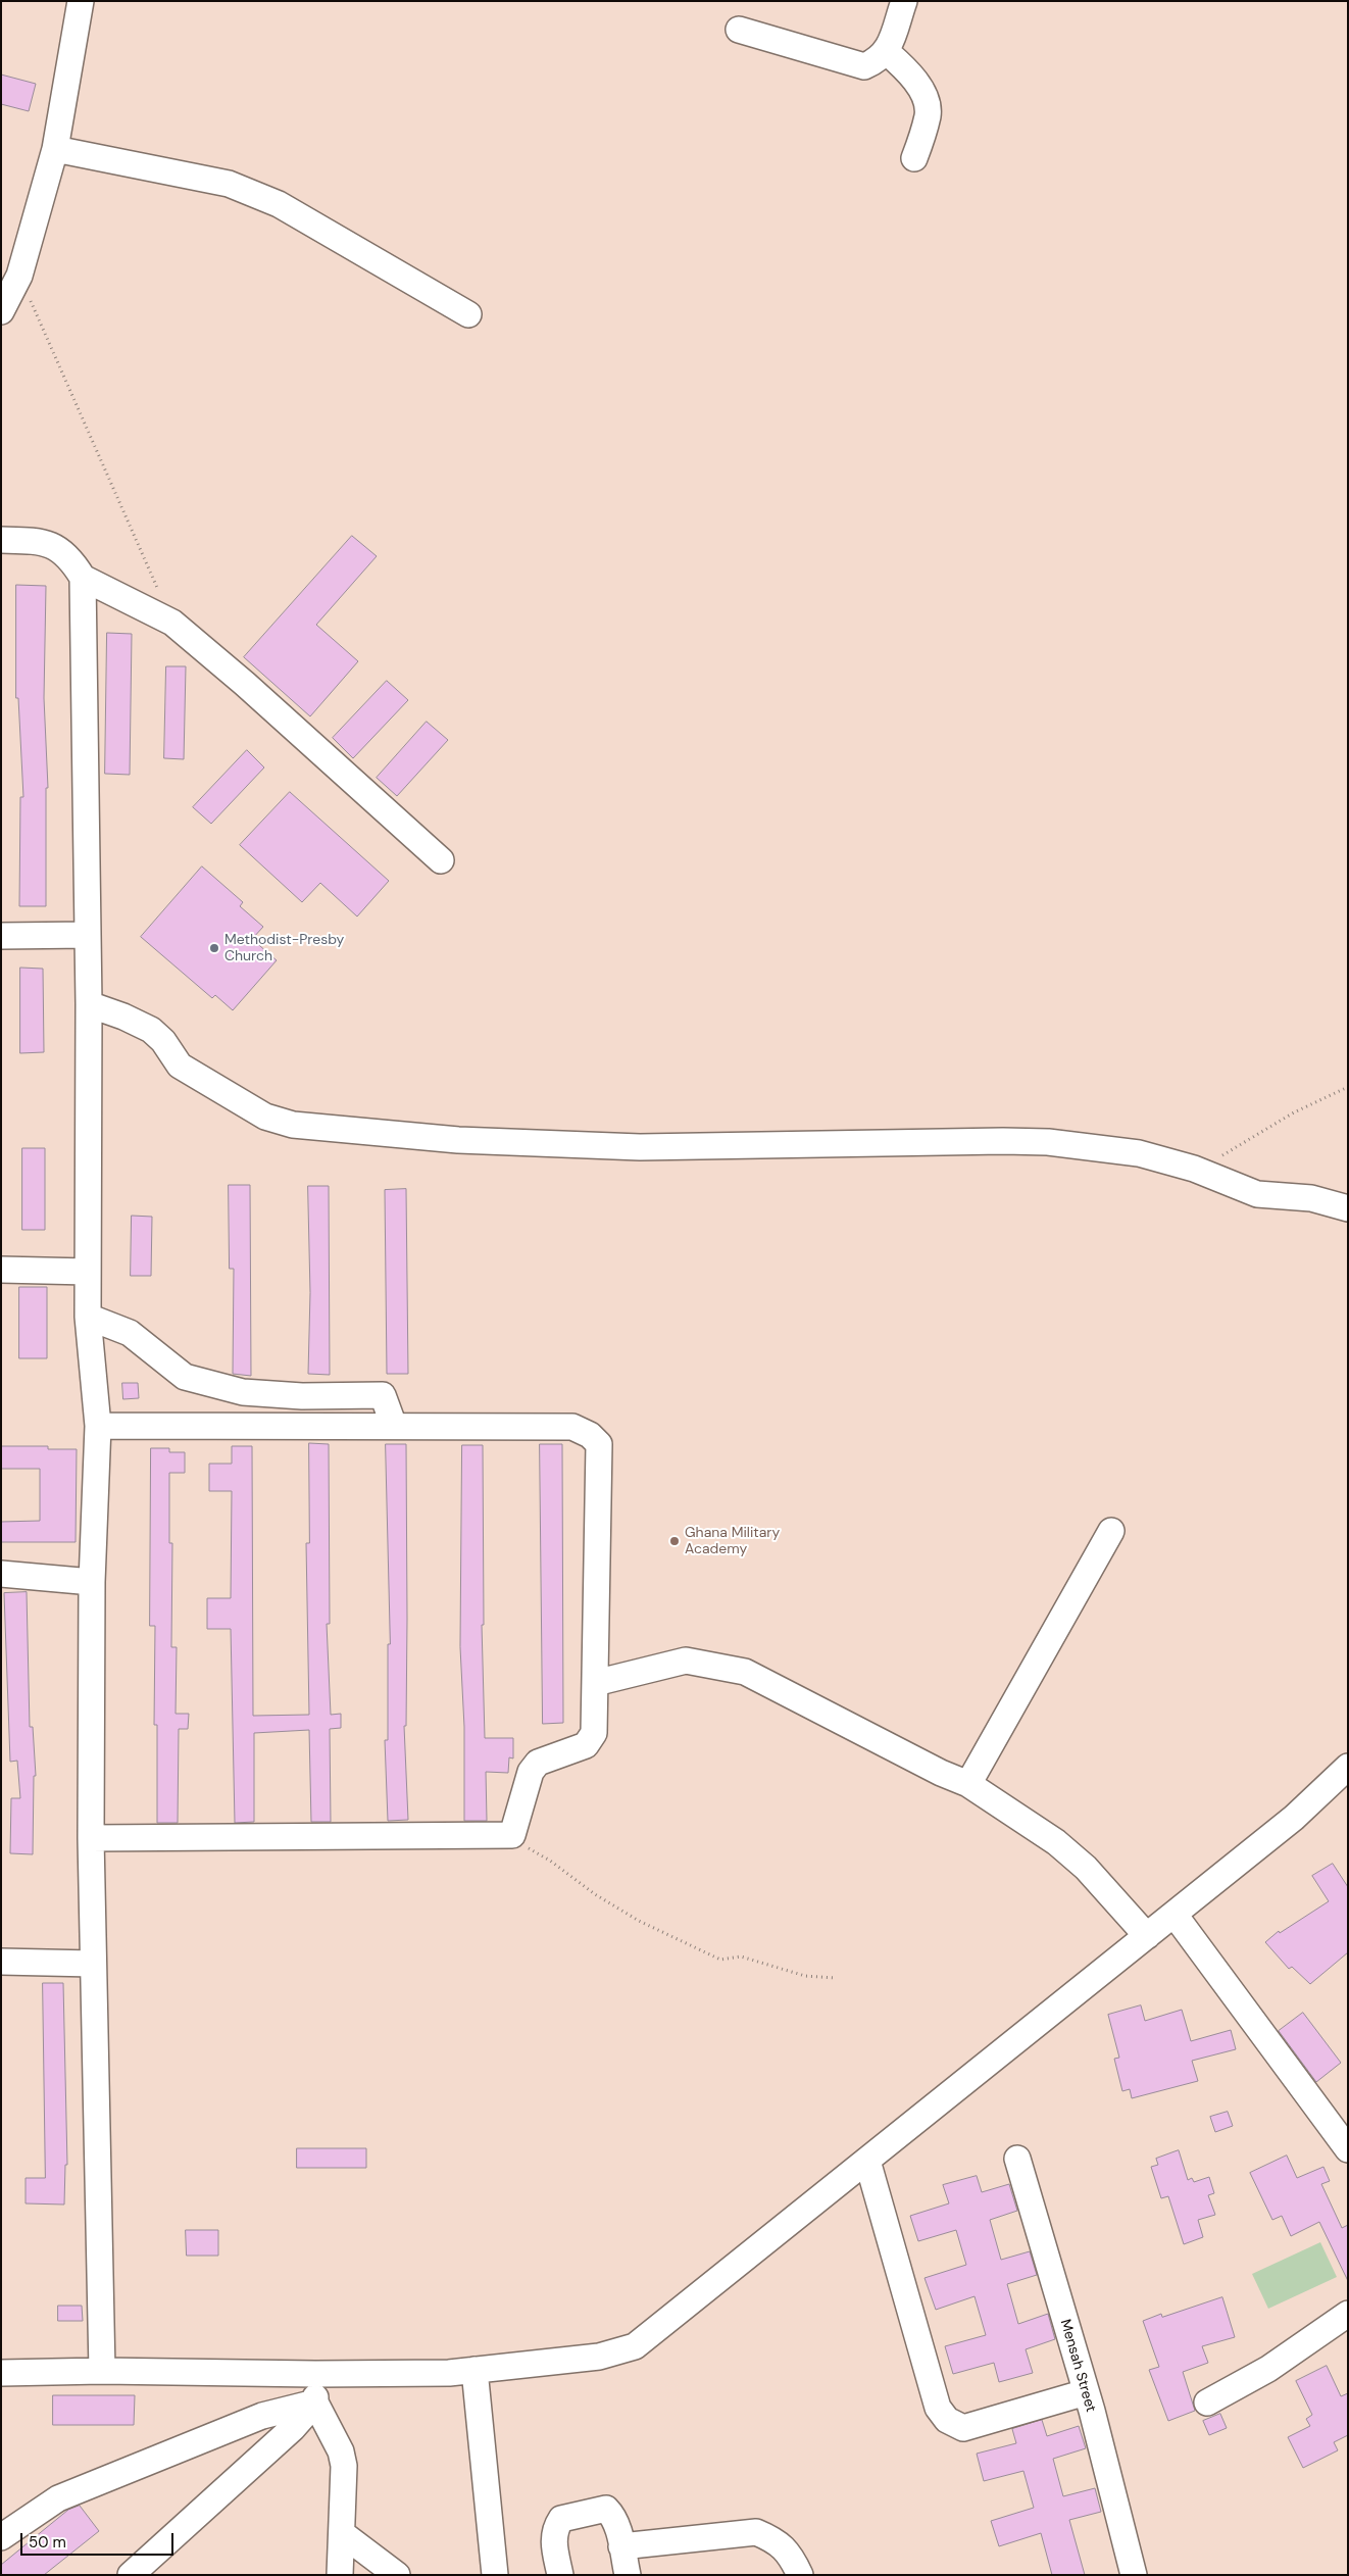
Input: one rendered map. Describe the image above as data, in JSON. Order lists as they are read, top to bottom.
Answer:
{
  "streets": {
    "street": ["Mensah Street"]
  },
  "places": ["Methodist-Presby Church", "Ghana Military Academy"],
  "scale_bar": "50 m"
}
